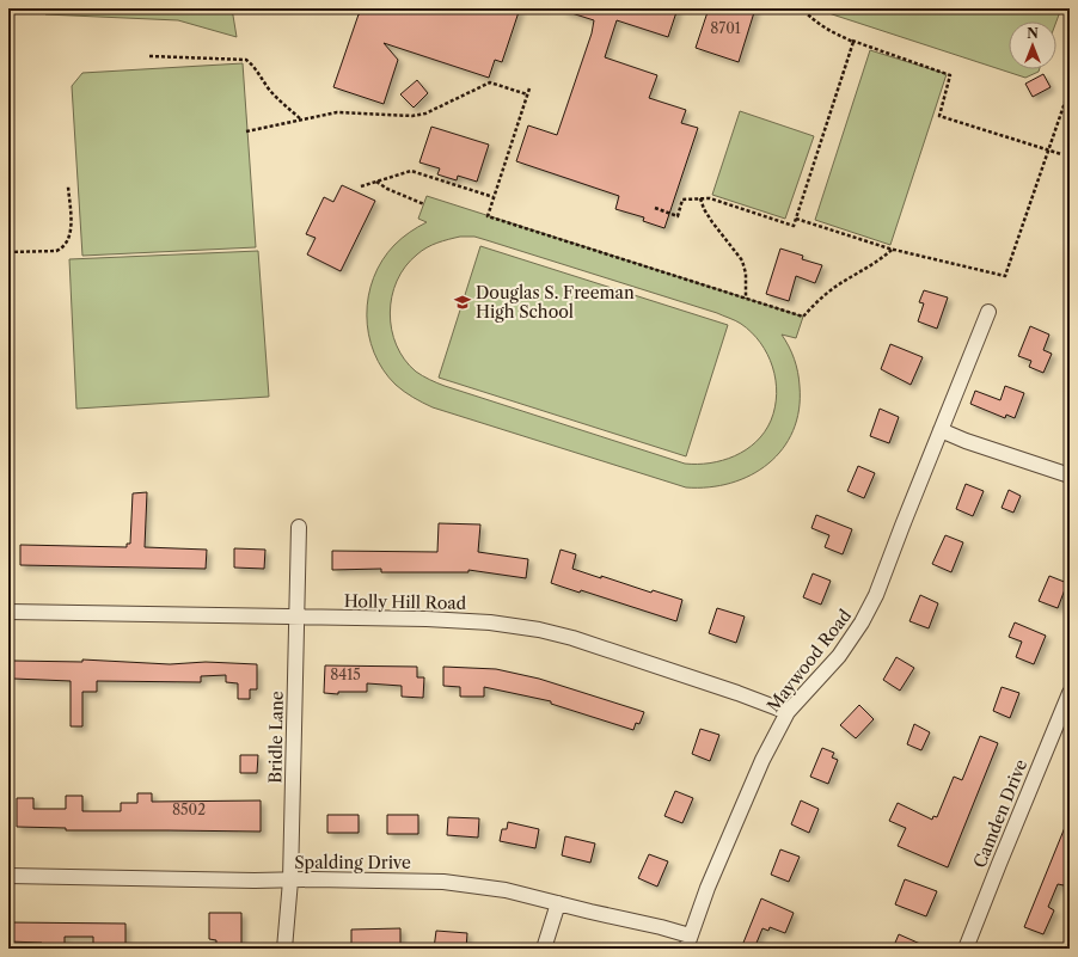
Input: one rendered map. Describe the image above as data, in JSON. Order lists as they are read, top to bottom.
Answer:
{
  "streets": {
    "street": [
      "Holly Hill Road",
      "Maywood Road",
      "Bridle Lane",
      "Camden Drive",
      "Spalding Drive"
    ]
  },
  "crossings": [
    ["Holly Hill Road", "Maywood Road"],
    ["Holly Hill Road", "Bridle Lane"],
    ["Maywood Road", "Spalding Drive"],
    ["Bridle Lane", "Spalding Drive"]
  ],
  "places": {
    "school or university": ["Douglas S. Freeman High School"]
  },
  "house_numbers": ["8701", "8415", "8502"],
  "north": "top"
}
